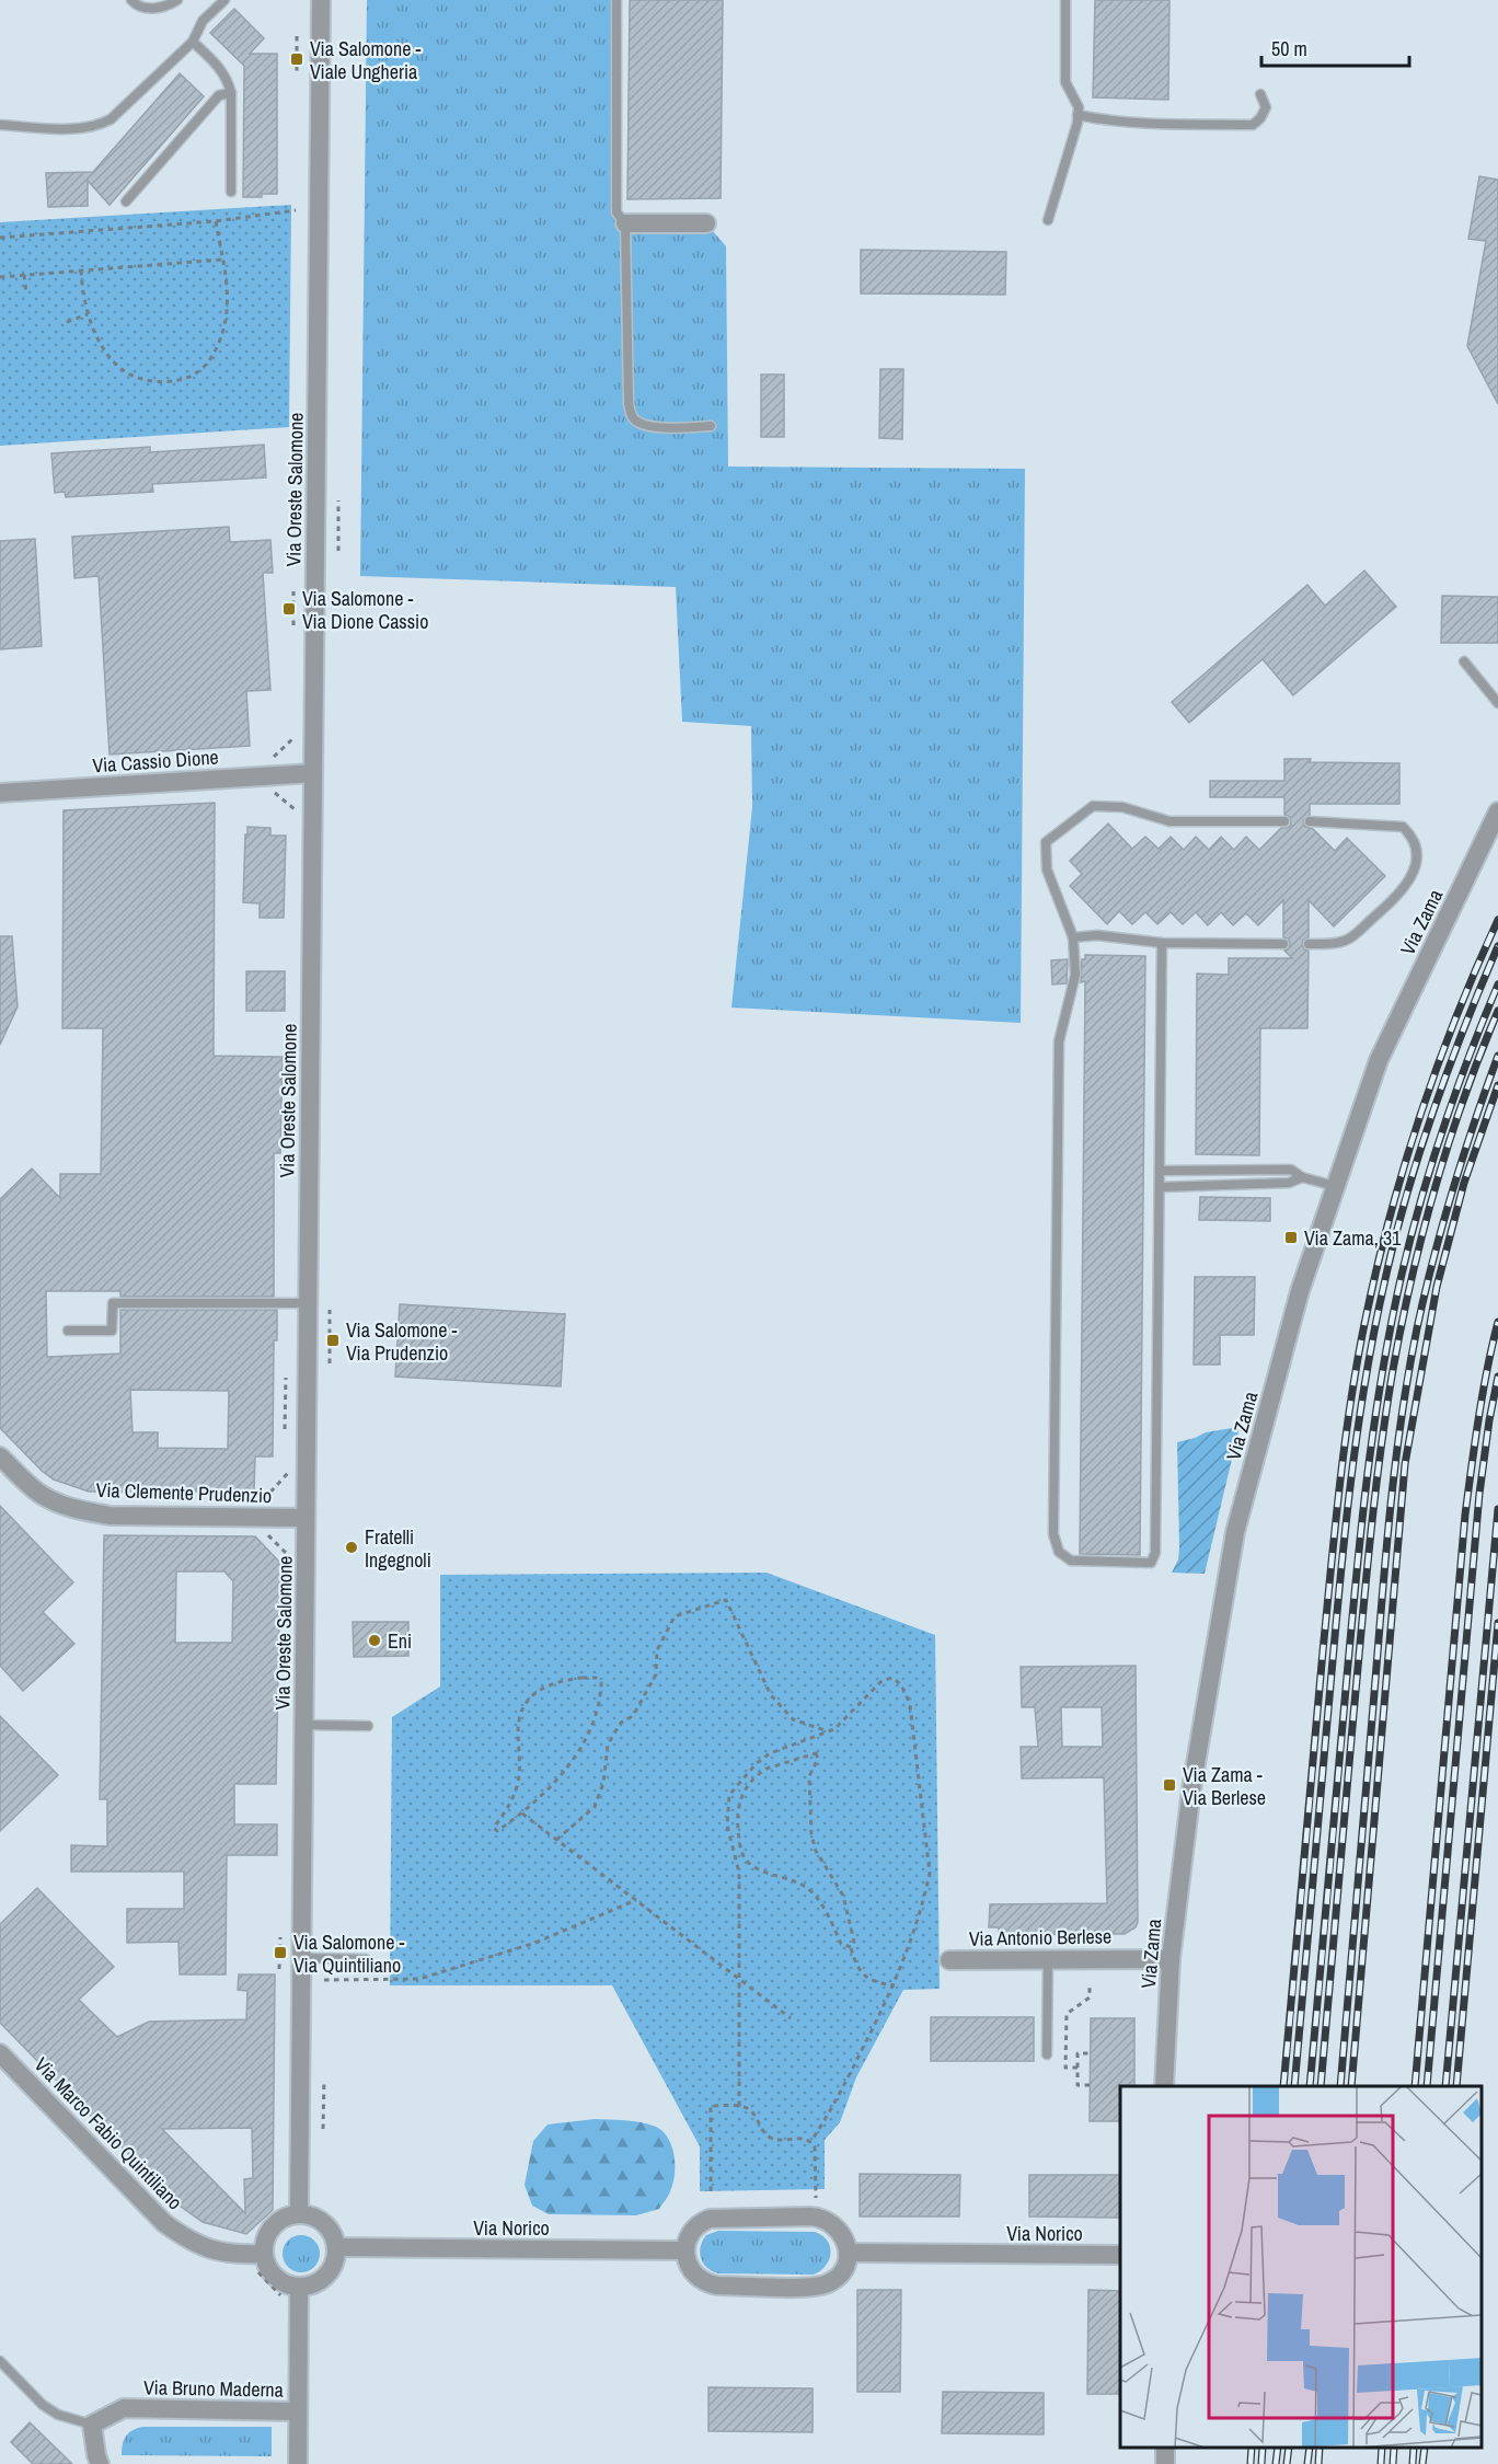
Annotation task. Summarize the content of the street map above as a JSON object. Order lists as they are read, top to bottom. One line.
{"streets":{"street":["Via Oreste Salomone","Via Cassio Dione","Via Zama","Via Clemente Prudenzio","Via Antonio Berlese","Via Marco Fabio Quintiliano","Via Norico","Via Bruno Maderna"]},"crossings":[["Via Oreste Salomone","Via Cassio Dione"],["Via Oreste Salomone","Via Clemente Prudenzio"],["Via Oreste Salomone","Via Marco Fabio Quintiliano"],["Via Oreste Salomone","Via Norico"],["Via Zama","Via Antonio Berlese"],["Via Marco Fabio Quintiliano","Via Norico"]],"places":{"transit":["Via Salomone - Viale Ungheria","Via Salomone - Via Dione Cassio","Via Zama, 31","Via Salomone - Via Prudenzio","Via Zama - Via Berlese","Via Salomone - Via Quintiliano"],"other":["Fratelli Ingegnoli","Eni"]},"scale_bar":"50 m"}
